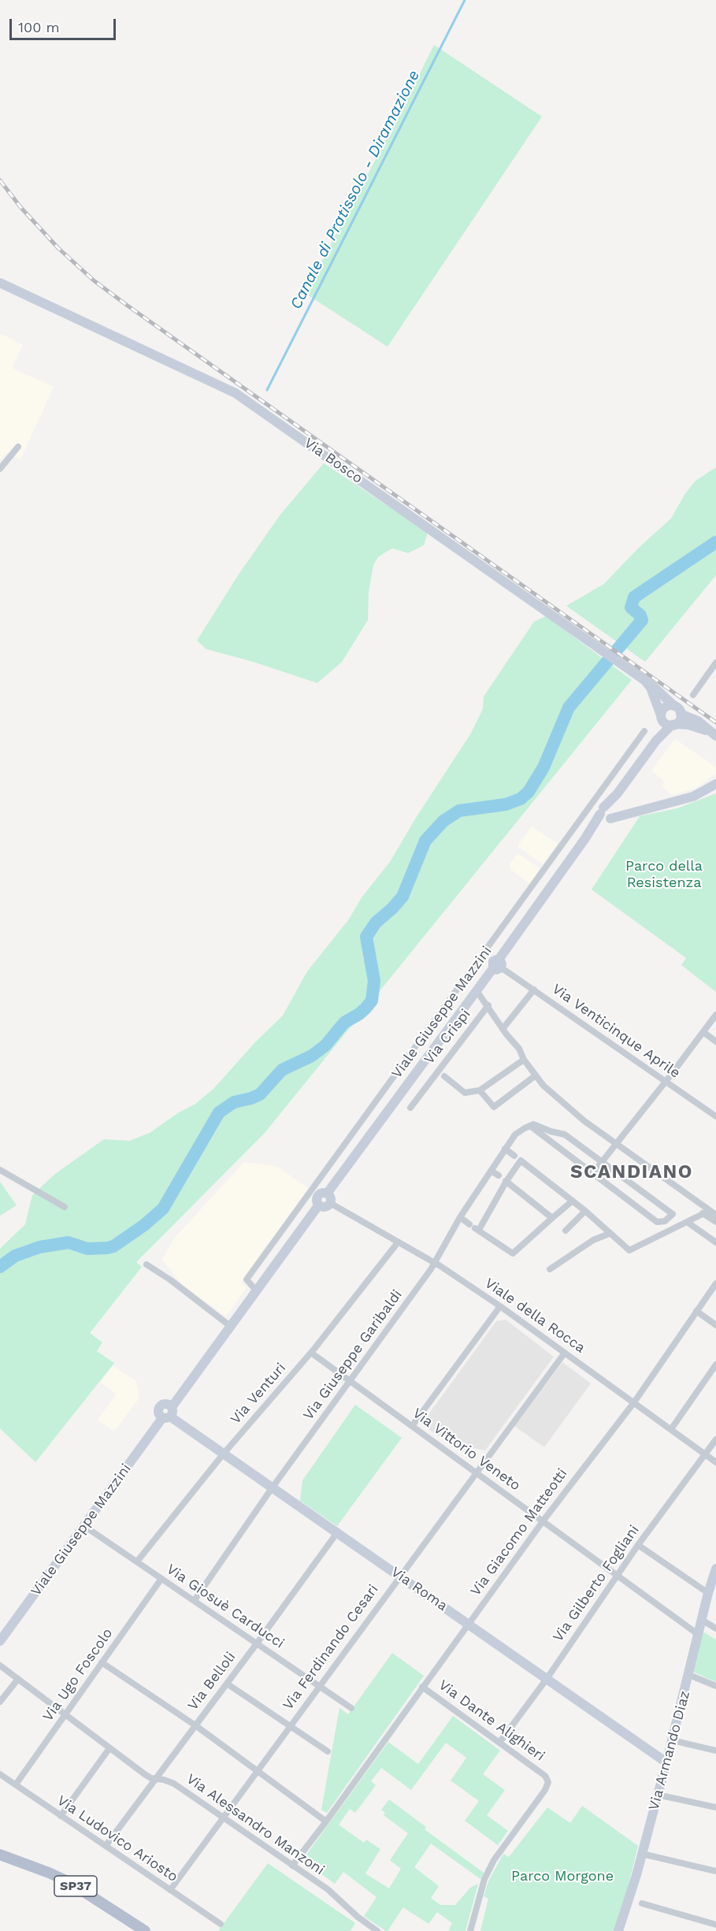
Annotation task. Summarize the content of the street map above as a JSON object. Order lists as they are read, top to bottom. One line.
{"streets":{"main road":["SP37"],"street":["Via Bosco","Viale Giuseppe Mazzini","Via Venticinque Aprile","Via Crispi","Viale della Rocca","Via Giuseppe Garibaldi","Via Venturi","Via Vittorio Veneto","Via Giacomo Matteotti","Via Gilberto Fogliani","Via Roma","Via Giosuè Carducci","Via Ferdinando Cesari","Via Ugo Foscolo","Via Belloli","Via Dante Alighieri","Via Armando Diaz","Via Alessandro Manzoni","Via Ludovico Ariosto"]},"crossings":[["Via Bosco","Viale Giuseppe Mazzini"],["Viale Giuseppe Mazzini","Via Venticinque Aprile"],["Viale Giuseppe Mazzini","Viale della Rocca"],["Viale Giuseppe Mazzini","Via Roma"],["Viale Giuseppe Mazzini","Via Giosuè Carducci"],["Viale della Rocca","Via Giuseppe Garibaldi"],["Viale della Rocca","Via Venturi"],["Viale della Rocca","Via Giacomo Matteotti"],["Viale della Rocca","Via Gilberto Fogliani"],["Viale della Rocca","Via Ferdinando Cesari"],["Via Giuseppe Garibaldi","Via Vittorio Veneto"],["Via Giuseppe Garibaldi","Via Roma"],["Via Giuseppe Garibaldi","Via Giosuè Carducci"],["Via Venturi","Via Vittorio Veneto"],["Via Venturi","Via Roma"],["Via Venturi","Via Giosuè Carducci"],["Via Vittorio Veneto","Via Giacomo Matteotti"],["Via Vittorio Veneto","Via Gilberto Fogliani"],["Via Vittorio Veneto","Via Ferdinando Cesari"],["Via Vittorio Veneto","Via Armando Diaz"],["Via Giacomo Matteotti","Via Roma"],["Via Giacomo Matteotti","Via Dante Alighieri"],["Via Giacomo Matteotti","Via Alessandro Manzoni"],["Via Gilberto Fogliani","Via Roma"],["Via Gilberto Fogliani","Via Dante Alighieri"],["Via Roma","Via Ferdinando Cesari"],["Via Roma","Via Belloli"],["Via Roma","Via Armando Diaz"],["Via Giosuè Carducci","Via Ferdinando Cesari"],["Via Giosuè Carducci","Via Ugo Foscolo"],["Via Giosuè Carducci","Via Belloli"],["Via Ferdinando Cesari","Via Alessandro Manzoni"],["Via Ferdinando Cesari","Via Ludovico Ariosto"],["Via Ugo Foscolo","Via Alessandro Manzoni"],["Via Ugo Foscolo","Via Ludovico Ariosto"],["Via Belloli","Via Alessandro Manzoni"],["Via Belloli","Via Ludovico Ariosto"]],"districts":["SCANDIANO"],"water":["Canale di Pratissolo - Diramazione"],"parks":["Parco della Resistenza","Parco Morgone"],"scale_bar":"100 m"}
